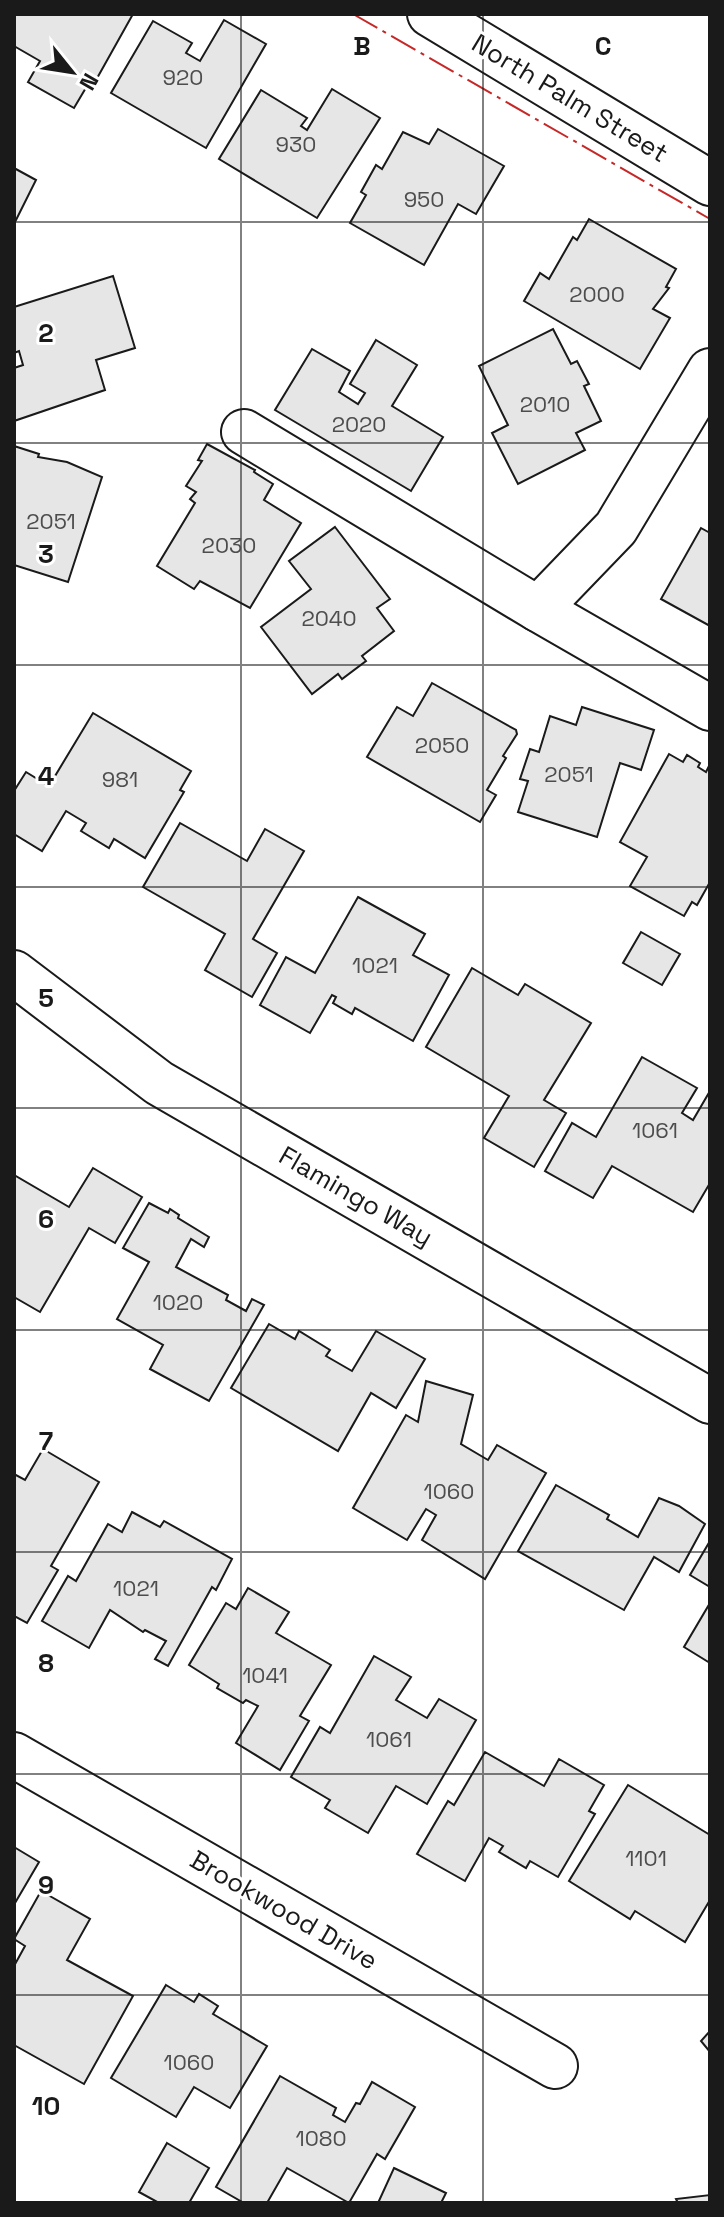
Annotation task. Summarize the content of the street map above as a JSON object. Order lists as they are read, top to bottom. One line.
{"streets":{"street":["North Palm Street","Flamingo Way","Brookwood Drive"]},"house_numbers":["920","930","950","2000","2010","2020","2051","2030","2040","2050","2051","981","1021","1061","1020","1060","1021","1041","1061","1101","1060","1080"],"north":"bottom right","grid":{"columns":["B","C"],"rows":["2","3","4","5","6","7","8","9","10"]}}
